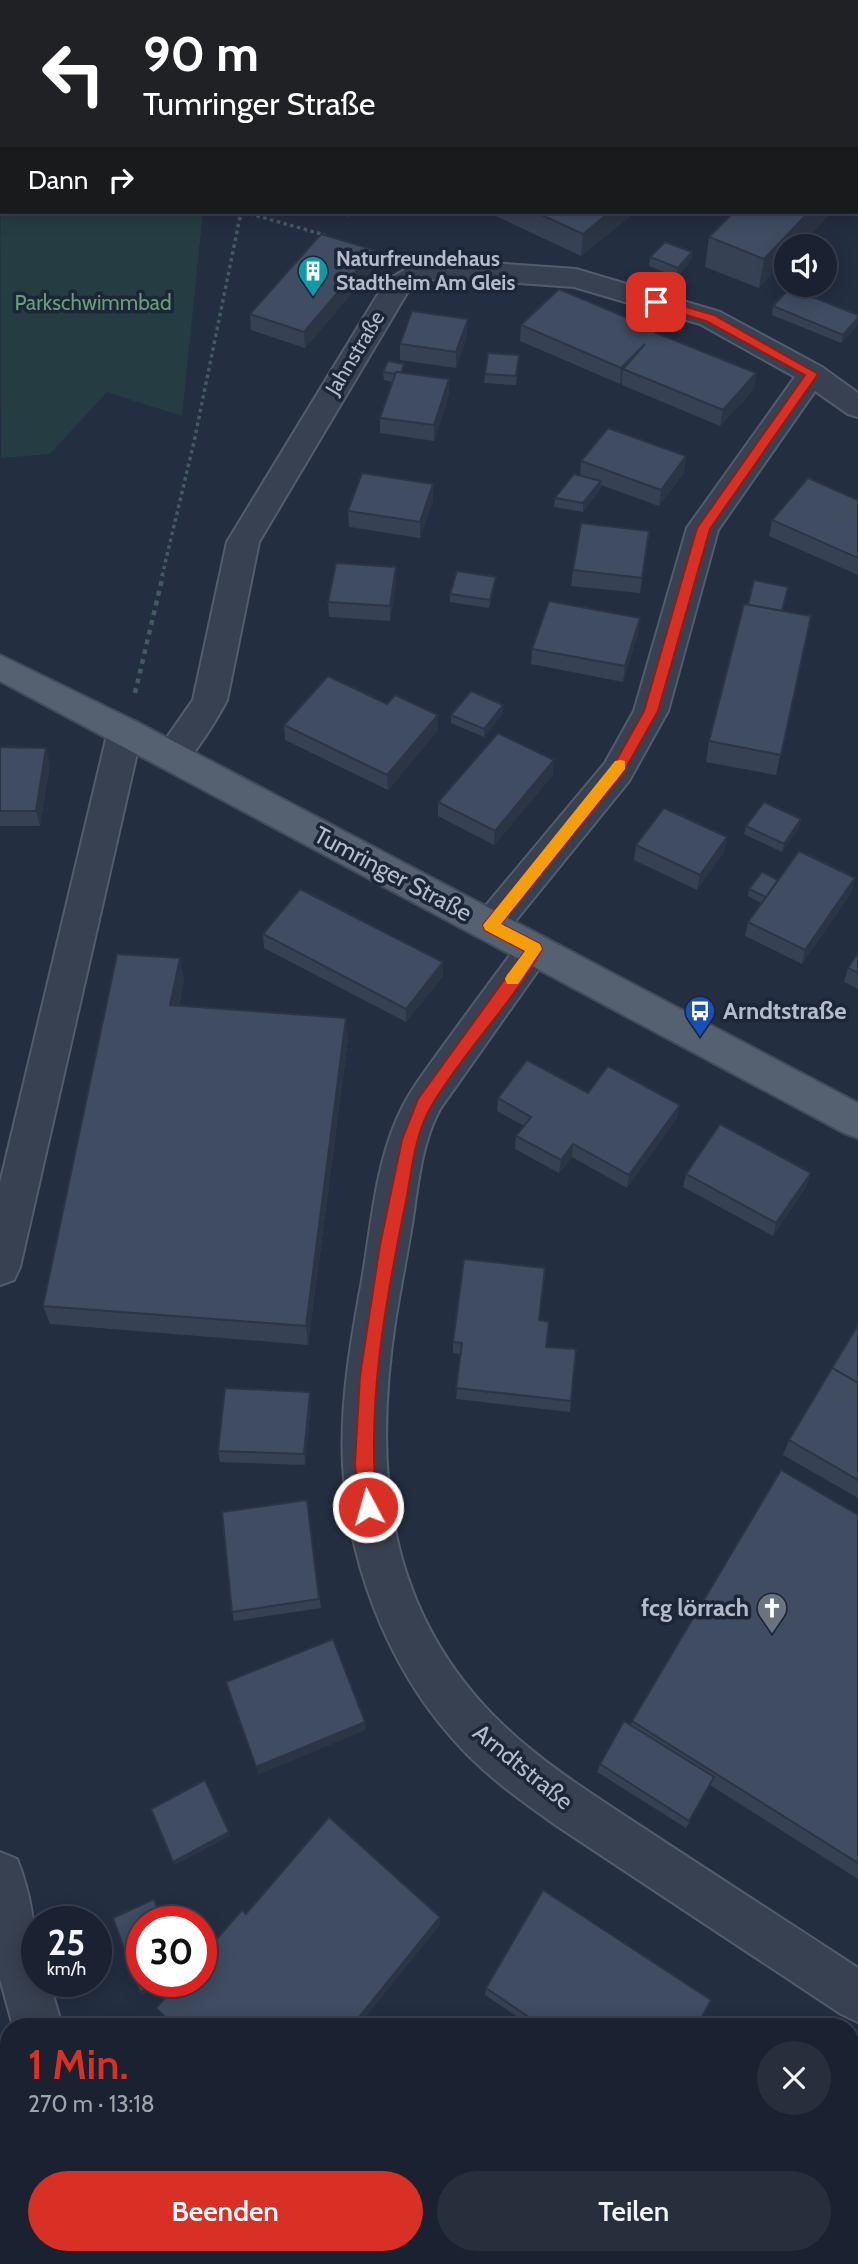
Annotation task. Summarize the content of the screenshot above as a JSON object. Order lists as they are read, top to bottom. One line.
{"streets":{"main road":["Tumringer Straße"],"street":["Jahnstraße","Arndtstraße"]},"crossings":[["Jahnstraße","Tumringer Straße"],["Tumringer Straße","Arndtstraße"]],"parks":["Parkschwimmbad"],"places":{"building":["Naturfreundehaus Stadtheim Am Gleis"],"bus stop":["Arndtstraße"],"church":["fcg lörrach"]},"page":{"turn":["90 m","Tumringer Straße"],"then":"Dann","speed":"25 km/h","limit":"30","heading":["1 Min.","270 m · 13:18"],"buttons":["Beenden","Teilen"]}}
